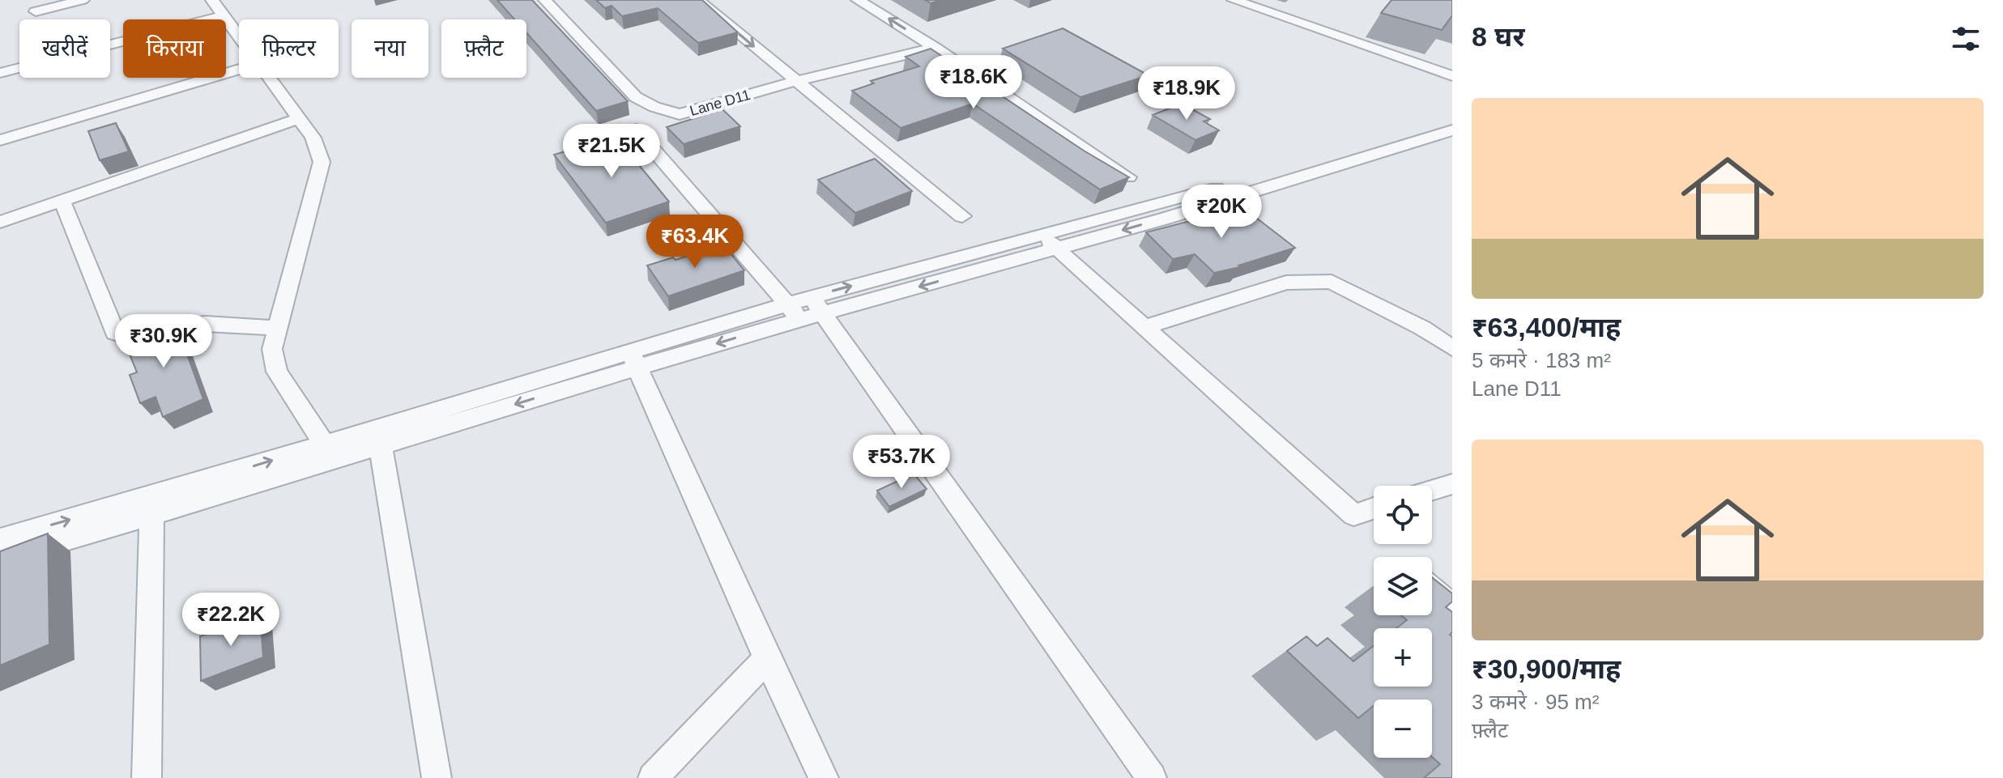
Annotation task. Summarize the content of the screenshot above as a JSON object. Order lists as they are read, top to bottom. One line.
{"streets":{"street":["Lane D11"]},"page":{"heading":"8 घर","chip":["खरीदें","किराया","फ़िल्टर","नया","फ़्लैट"],"price":["₹18.6K","₹18.9K","₹21.5K","₹20K","₹63.4K","₹30.9K","₹53.7K","₹22.2K"],"list":[{"name":"₹63,400/माह","note":"5 कमरे · 183 m² · Lane D11"},{"name":"₹30,900/माह","note":"3 कमरे · 95 m² · फ़्लैट"}],"map_buttons":["+","−"]}}
